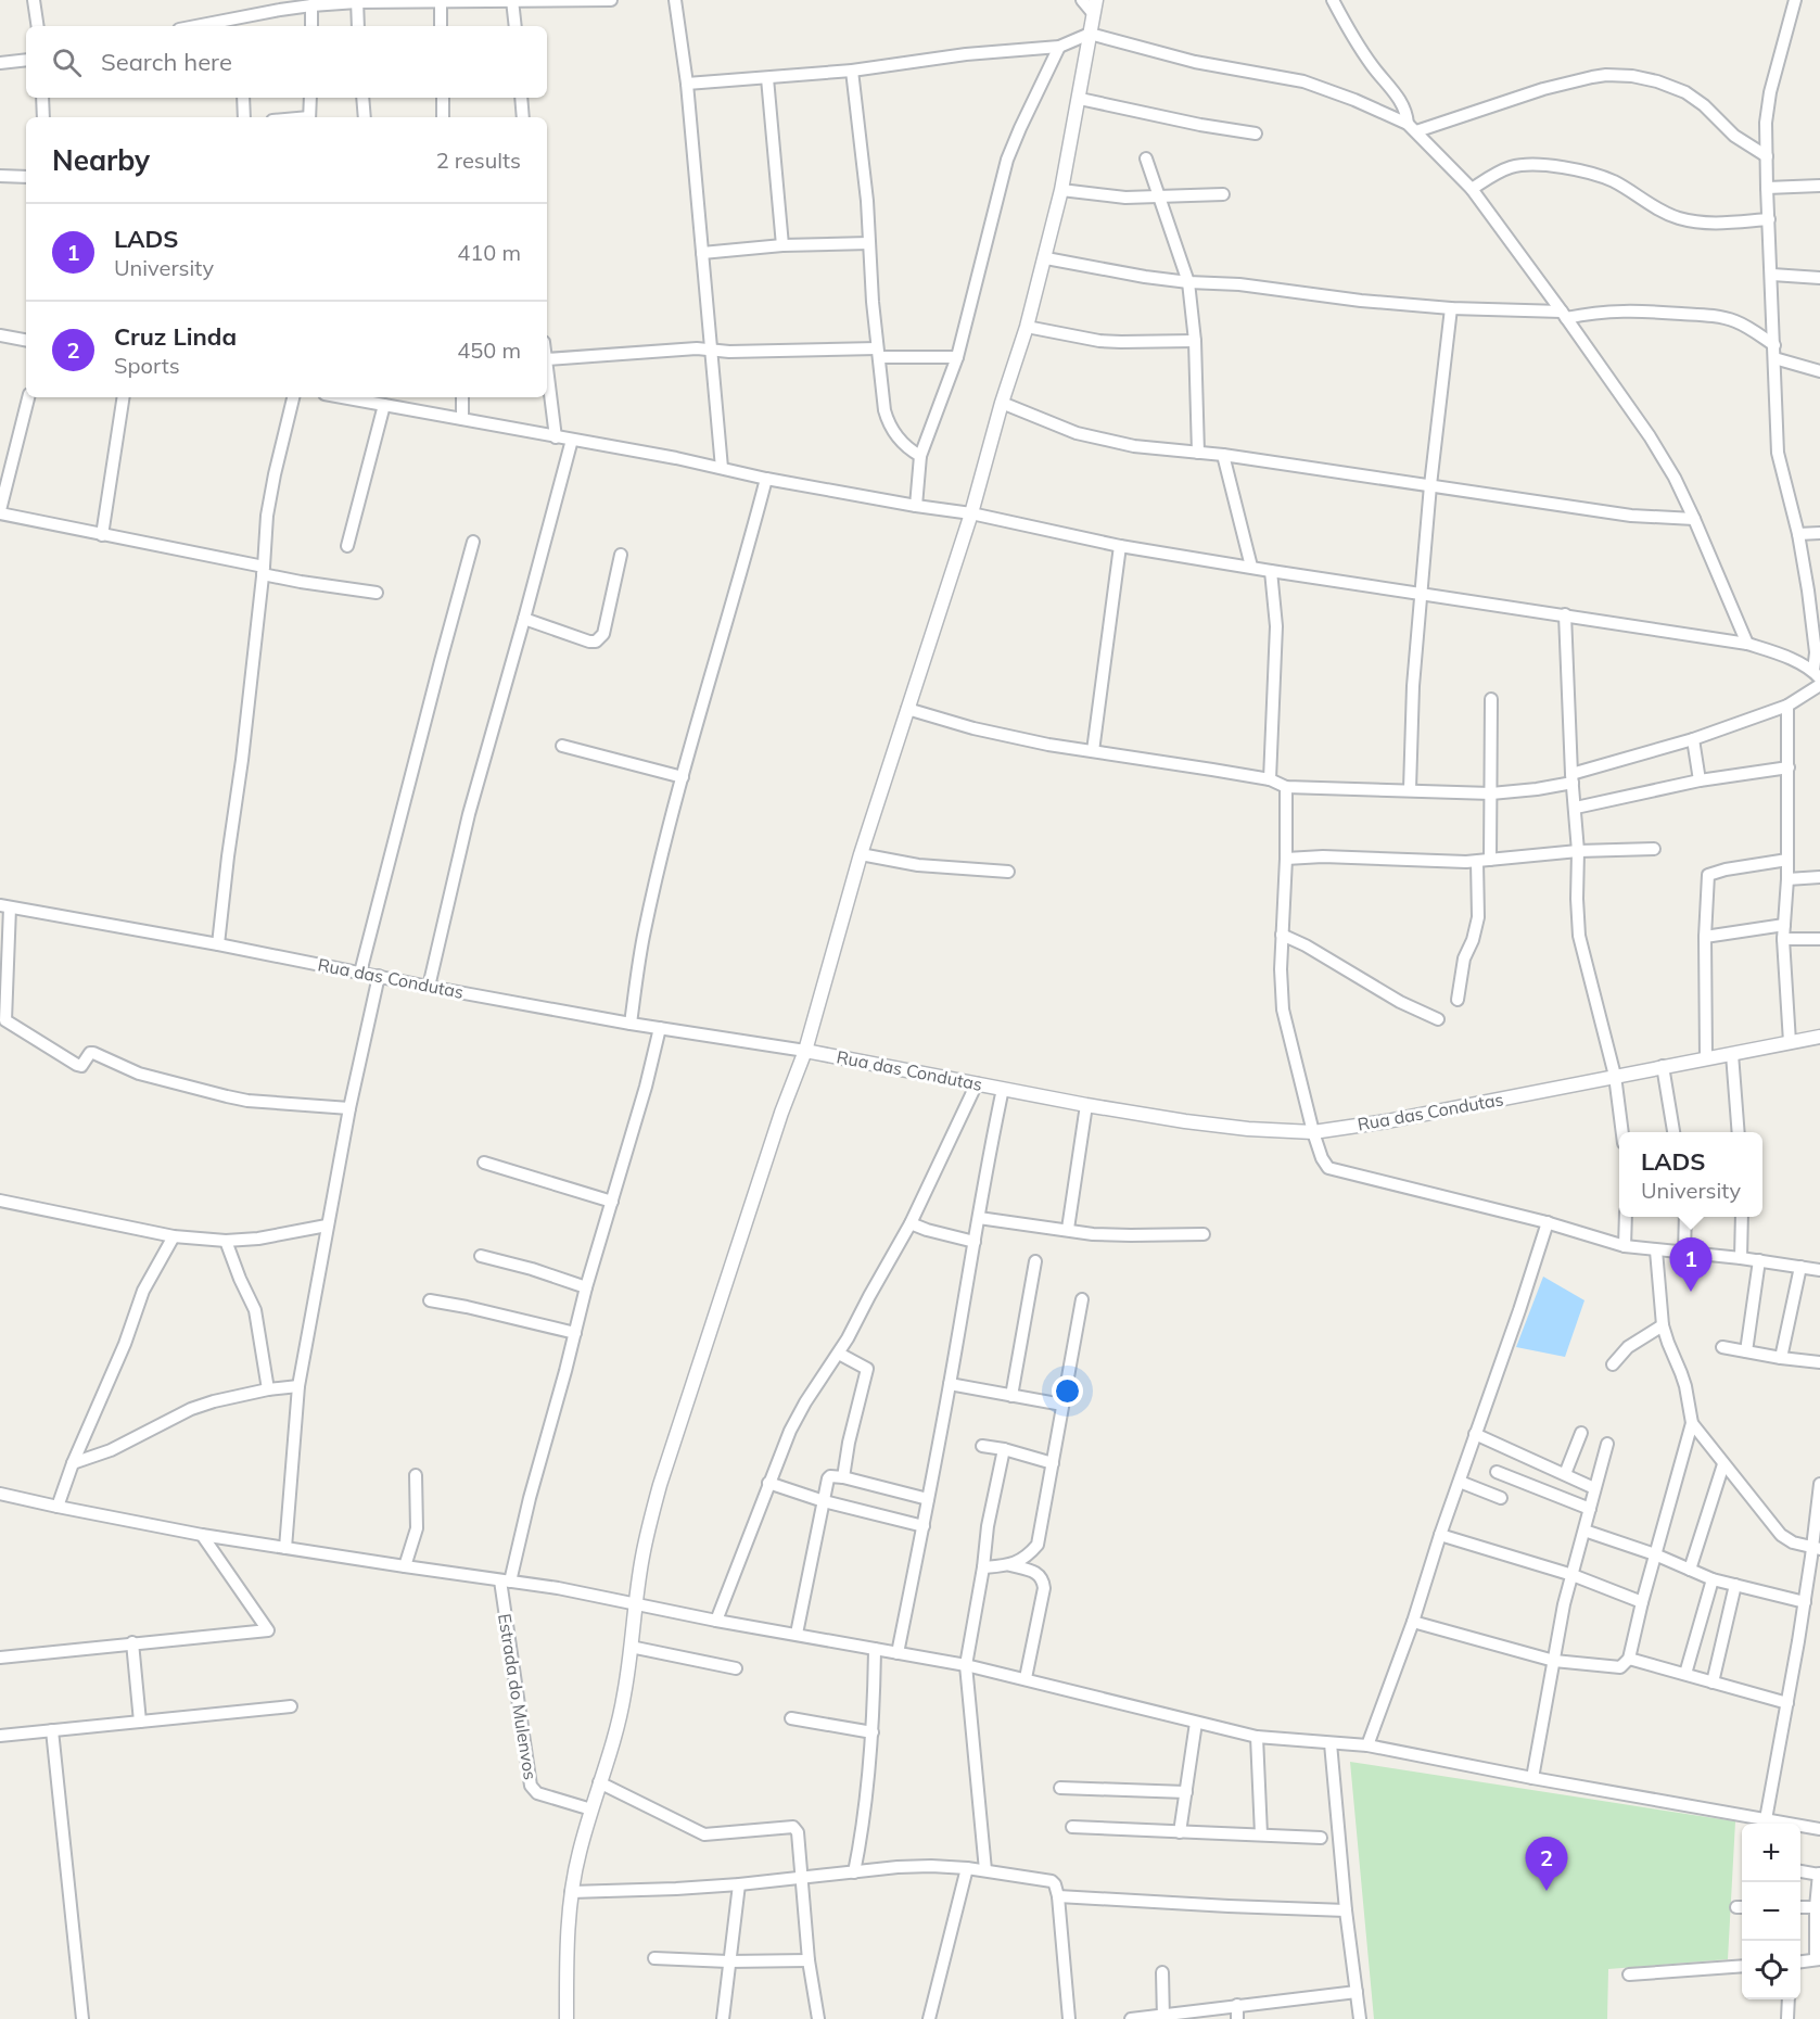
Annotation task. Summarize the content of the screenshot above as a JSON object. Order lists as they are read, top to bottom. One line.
{"streets":{"street":["Rua das Condutas","Estrada do Mulenvos"]},"page":{"search":"Search here","heading":["Nearby","2 results"],"list":[{"mark":"1","name":"LADS","note":"University","value":"410 m"},{"mark":"2","name":"Cruz Linda","note":"Sports","value":"450 m"}],"popup":["LADS","University"],"pins":["1","2"],"map_buttons":["+","−"]}}
